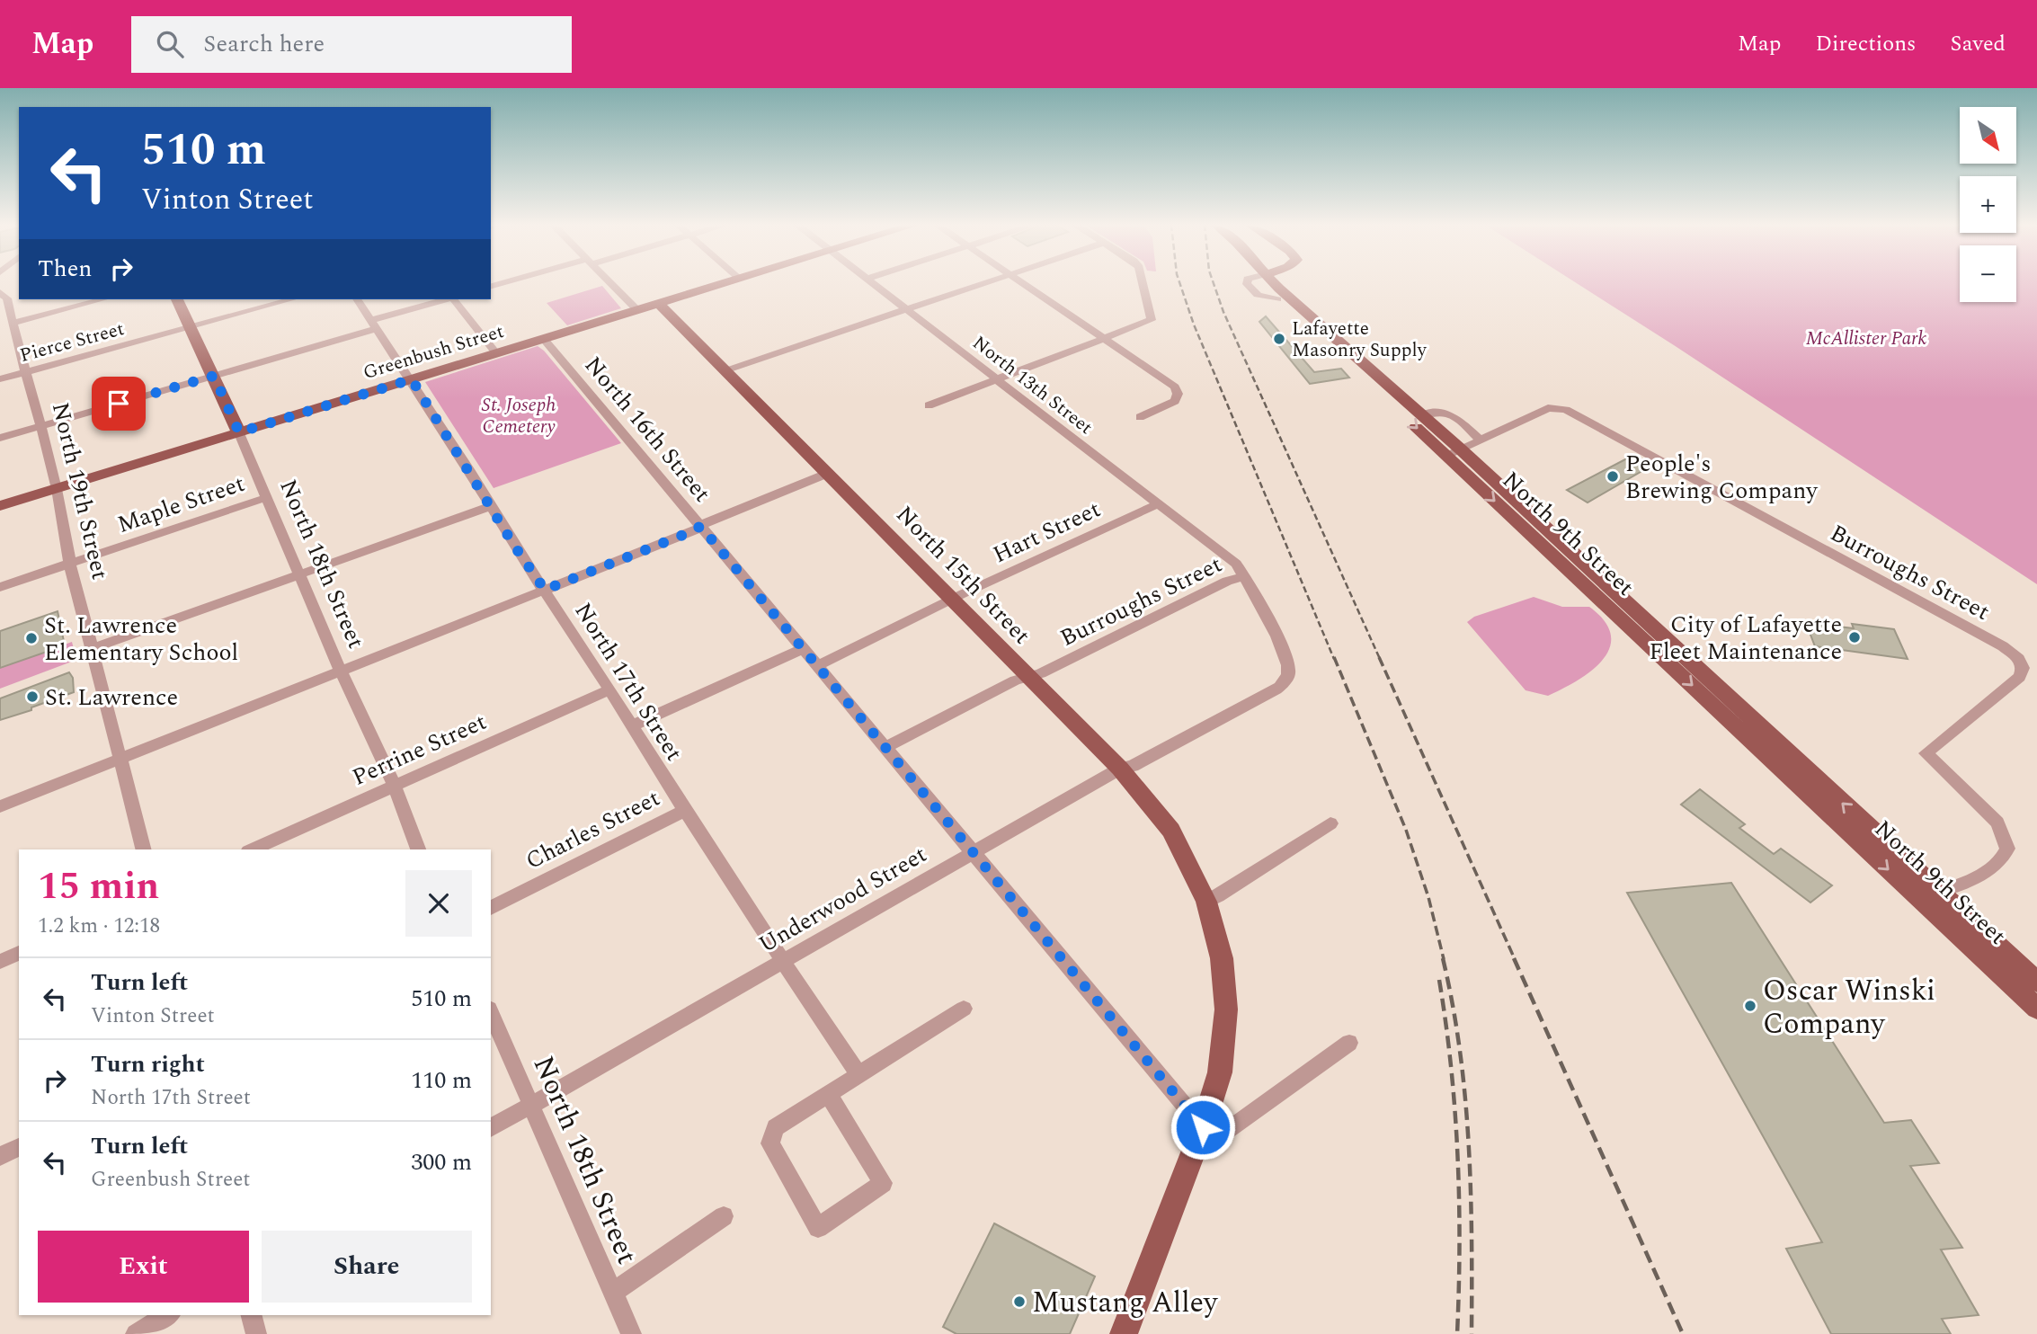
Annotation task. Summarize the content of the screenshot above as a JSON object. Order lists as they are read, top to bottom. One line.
{"streets":{"main road":["Greenbush Street","North 9th Street","North 18th Street","North 15th Street"],"street":["Pierce Street","North 13th Street","North 16th Street","North 19th Street","Maple Street","Hart Street","Burroughs Street","North 17th Street","Perrine Street","Charles Street","Underwood Street"]},"crossings":[["Pierce Street","North 19th Street"],["Pierce Street","North 18th Street"],["Greenbush Street","North 16th Street"],["Greenbush Street","North 19th Street"],["Greenbush Street","North 18th Street"],["Greenbush Street","North 15th Street"],["Greenbush Street","North 17th Street"],["North 13th Street","Hart Street"],["North 13th Street","Burroughs Street"],["North 13th Street","Underwood Street"],["North 16th Street","Hart Street"],["North 16th Street","Burroughs Street"],["North 16th Street","North 15th Street"],["North 16th Street","Underwood Street"],["North 19th Street","Maple Street"],["Maple Street","North 18th Street"],["Hart Street","North 15th Street"],["North 9th Street","Burroughs Street"],["North 18th Street","Perrine Street"],["North 18th Street","Underwood Street"],["Burroughs Street","North 15th Street"],["Burroughs Street","Underwood Street"],["North 15th Street","Underwood Street"],["North 17th Street","Perrine Street"],["North 17th Street","Charles Street"],["North 17th Street","Underwood Street"]],"parks":["McAllister Park","St. Joseph Cemetery"],"places":["Lafayette Masonry Supply","People's Brewing Company","City of Lafayette Fleet Maintenance","St. Lawrence Elementary School","St. Lawrence","Oscar Winski Company","Mustang Alley"],"north":"bottom right","page":{"header":"Map","search":"Search here","nav":["Map","Directions","Saved"],"map_buttons":["+","−"],"turn":["510 m","Vinton Street"],"then":"Then","heading":["15 min","1.2 km · 12:18"],"list":[{"name":"Turn left","note":"Vinton Street","value":"510 m"},{"name":"Turn right","note":"North 17th Street","value":"110 m"},{"name":"Turn left","note":"Greenbush Street","value":"300 m"}],"buttons":["Exit","Share"]}}
